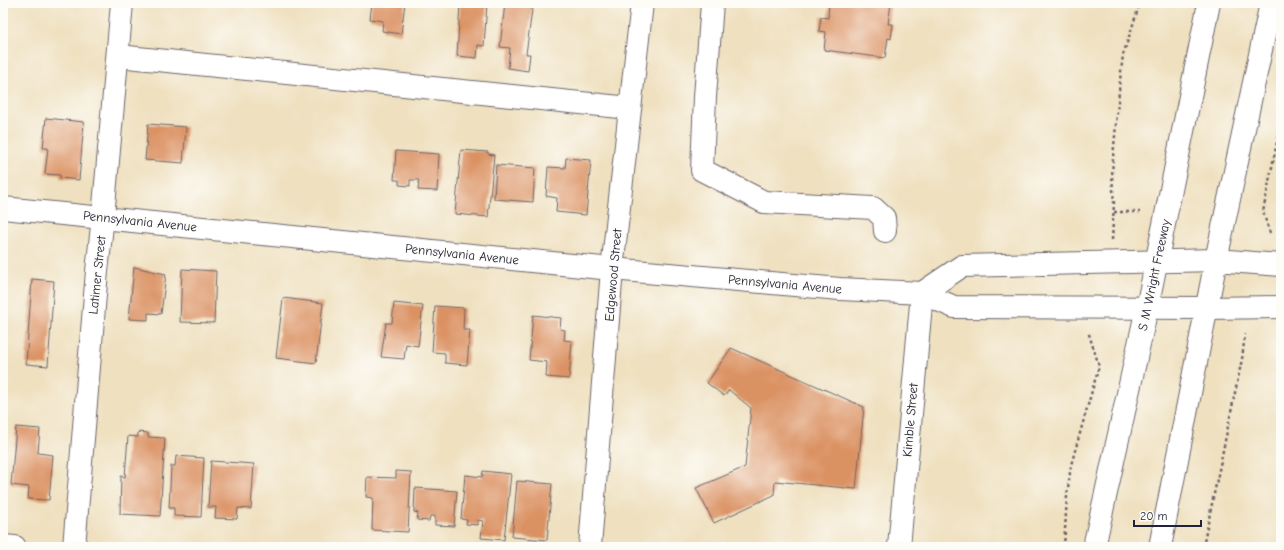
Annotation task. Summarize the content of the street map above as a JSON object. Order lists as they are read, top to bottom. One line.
{"streets":{"street":["Pennsylvania Avenue","Latimer Street","Edgewood Street","S M Wright Freeway","Kimble Street"]},"crossings":[["Pennsylvania Avenue","Latimer Street"],["Pennsylvania Avenue","Edgewood Street"],["Pennsylvania Avenue","S M Wright Freeway"],["Pennsylvania Avenue","Kimble Street"]],"scale_bar":"20 m"}
